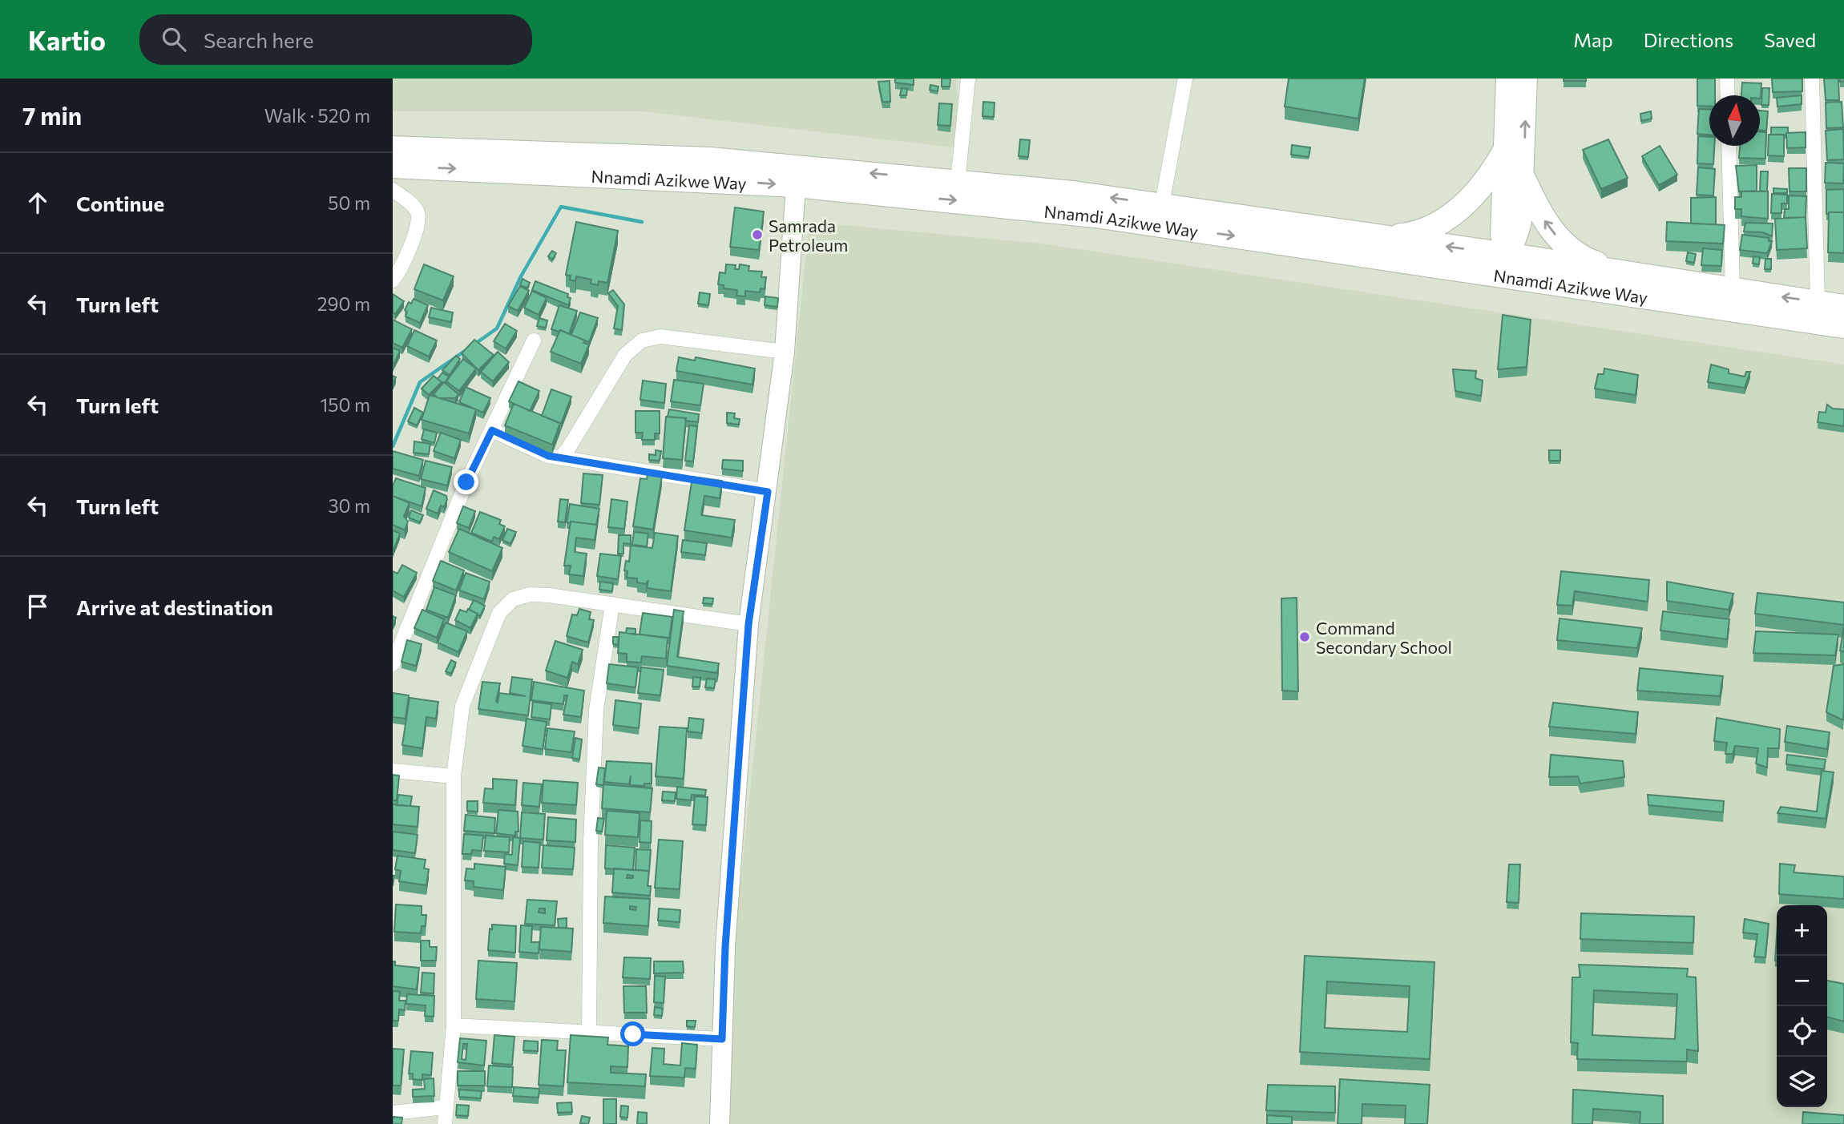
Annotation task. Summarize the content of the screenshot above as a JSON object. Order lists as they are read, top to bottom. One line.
{"streets":{"highway":["Nnamdi Azikwe Way"]},"places":["Samrada Petroleum","Command Secondary School"],"north":"top","page":{"header":"Kartio","search":"Search here","nav":["Map","Directions","Saved"],"heading":["7 min","Walk · 520 m"],"list":[["Continue","50 m"],["Turn left","290 m"],["Turn left","150 m"],["Turn left","30 m"],"Arrive at destination"],"map_buttons":["+","−"]}}
